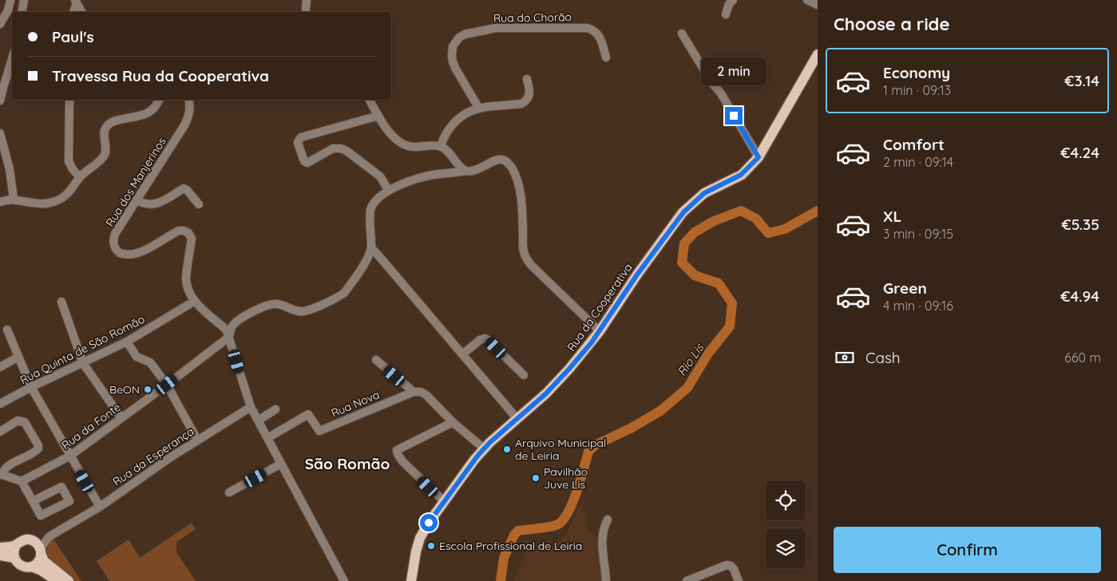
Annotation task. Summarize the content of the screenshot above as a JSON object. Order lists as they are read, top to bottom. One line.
{"streets":{"main road":["Rua da Cooperativa"],"street":["Rua do Chorão","Rua dos Manjerinos","Rua Quinta de São Romão","Rua Nova","Rua da Fonte","Rua da Esperança"]},"crossings":[["Rua dos Manjerinos","Rua Quinta de São Romão"],["Rua da Cooperativa","Rua da Fonte"]],"districts":["São Romão"],"water":["Rio Lis"],"places":["BeON","Arquivo Municipal de Leiria","Pavilhão Juve Lis","Escola Profissional de Leiria"],"page":{"heading":"Choose a ride","banner":["Paul's","Travessa Rua da Cooperativa"],"list":[{"name":"Economy","note":"1 min · 09:13","value":"€3.14"},{"name":"Comfort","note":"2 min · 09:14","value":"€4.24"},{"name":"XL","note":"3 min · 09:15","value":"€5.35"},{"name":"Green","note":"4 min · 09:16","value":"€4.94"}],"bubble":"2 min","pay":["Cash","660 m"],"buttons":"Confirm"}}
